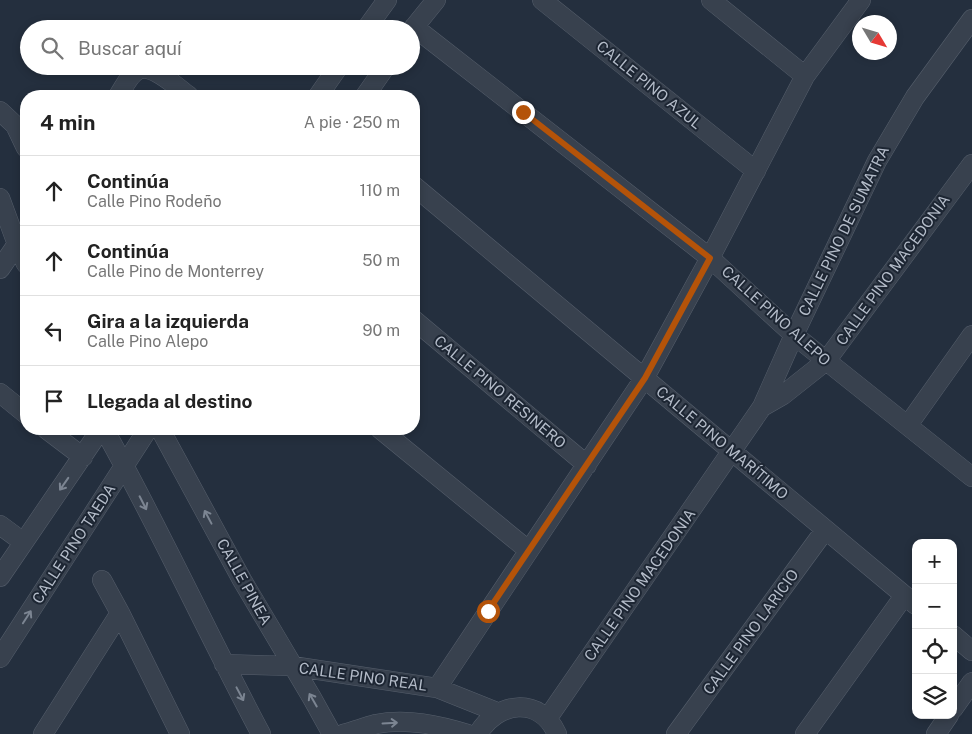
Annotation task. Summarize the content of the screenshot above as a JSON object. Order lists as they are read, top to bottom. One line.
{"streets":{"street":["CALLE PINO AZUL","CALLE PINO DE SUMATRA","CALLE PINO MACEDONIA","CALLE PINO ALEPO","CALLE PINO RESINERO","CALLE PINO MARÍTIMO","CALLE PINO TAEDA","CALLE PINEA","CALLE PINO LARICIO","CALLE PINO REAL"]},"crossings":[["CALLE PINO DE SUMATRA","CALLE PINO MACEDONIA"],["CALLE PINO DE SUMATRA","CALLE PINO ALEPO"],["CALLE PINO DE SUMATRA","CALLE PINO MARÍTIMO"],["CALLE PINO MACEDONIA","CALLE PINO ALEPO"],["CALLE PINO MACEDONIA","CALLE PINO MARÍTIMO"],["CALLE PINO MARÍTIMO","CALLE PINO LARICIO"],["CALLE PINEA","CALLE PINO REAL"]],"north":"bottom right","page":{"search":"Buscar aquí","heading":["4 min","A pie · 250 m"],"list":[["Continúa","Calle Pino Rodeño","110 m"],["Continúa","Calle Pino de Monterrey","50 m"],["Gira a la izquierda","Calle Pino Alepo","90 m"],"Llegada al destino"],"map_buttons":["+","−"]}}
